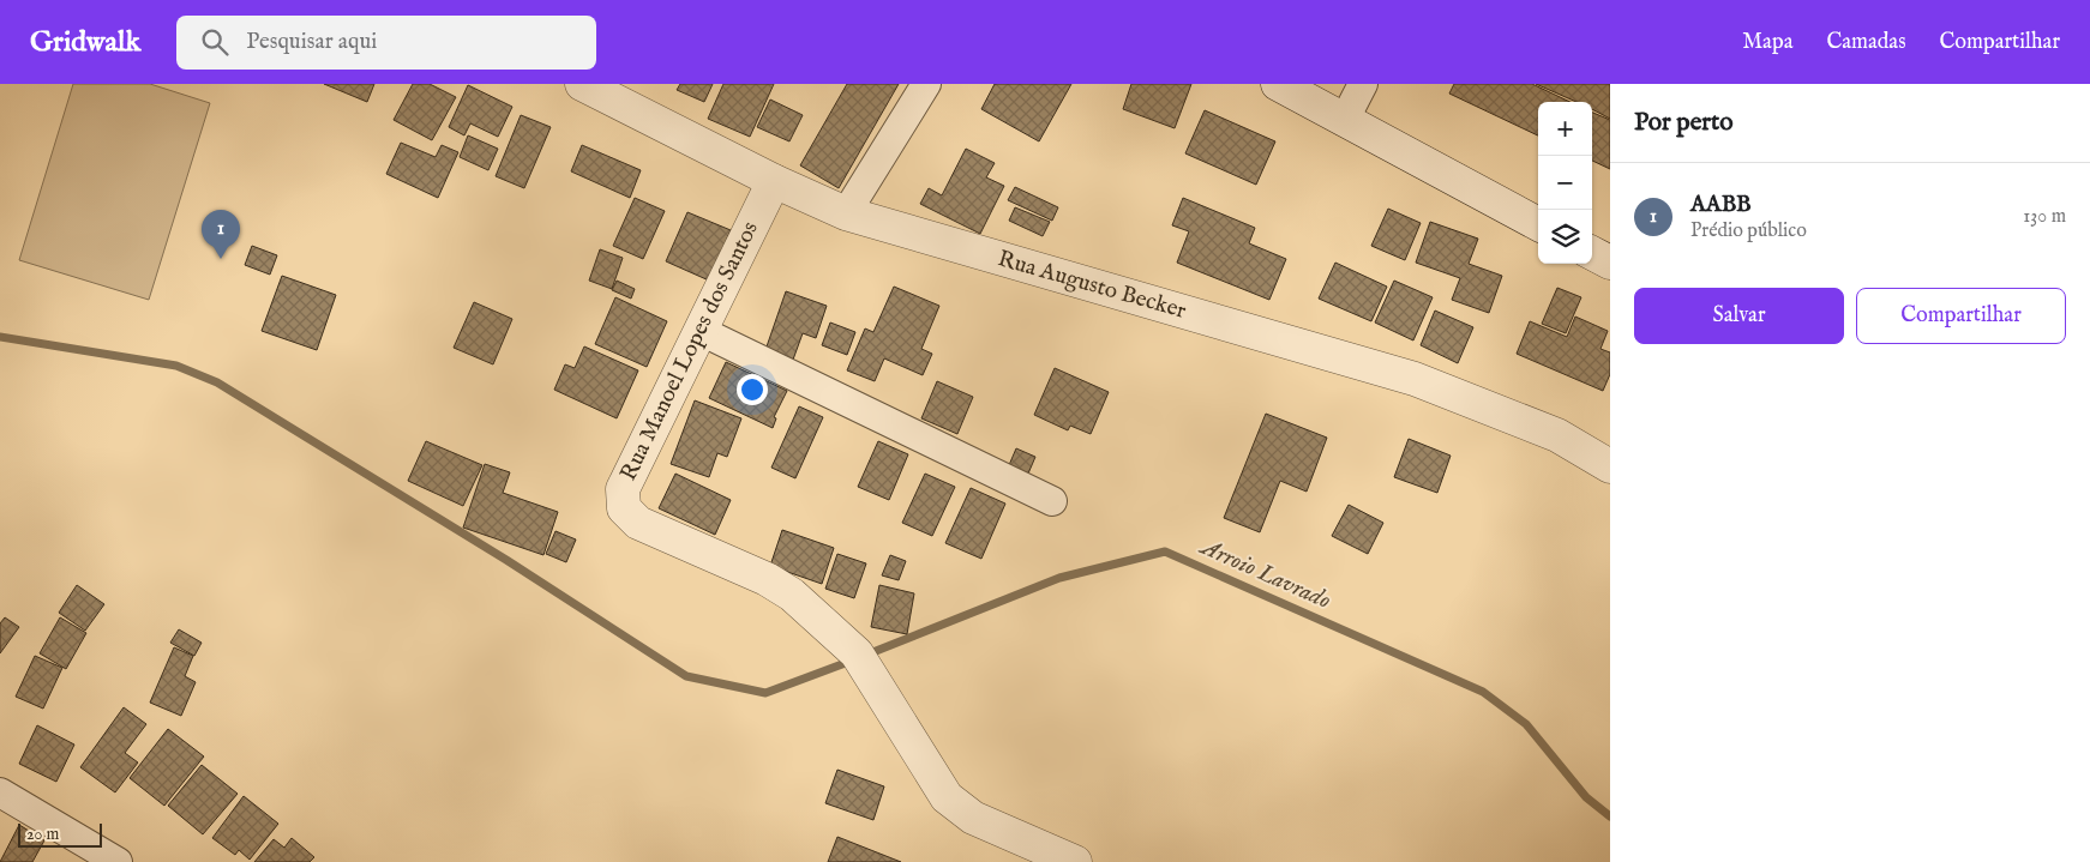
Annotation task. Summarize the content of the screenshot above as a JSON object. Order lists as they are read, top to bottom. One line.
{"streets":{"street":["Rua Augusto Becker","Rua Manoel Lopes dos Santos"]},"crossings":[["Rua Augusto Becker","Rua Manoel Lopes dos Santos"]],"water":["Arroio Lavrado"],"scale_bar":"20 m","page":{"header":"Gridwalk","search":"Pesquisar aqui","nav":["Mapa","Camadas","Compartilhar"],"heading":"Por perto","map_buttons":["+","−"],"list":[{"mark":"1","name":"AABB","note":"Prédio público","value":"130 m"}],"pins":"1","buttons":["Salvar","Compartilhar"],"scale":"20 m"}}
